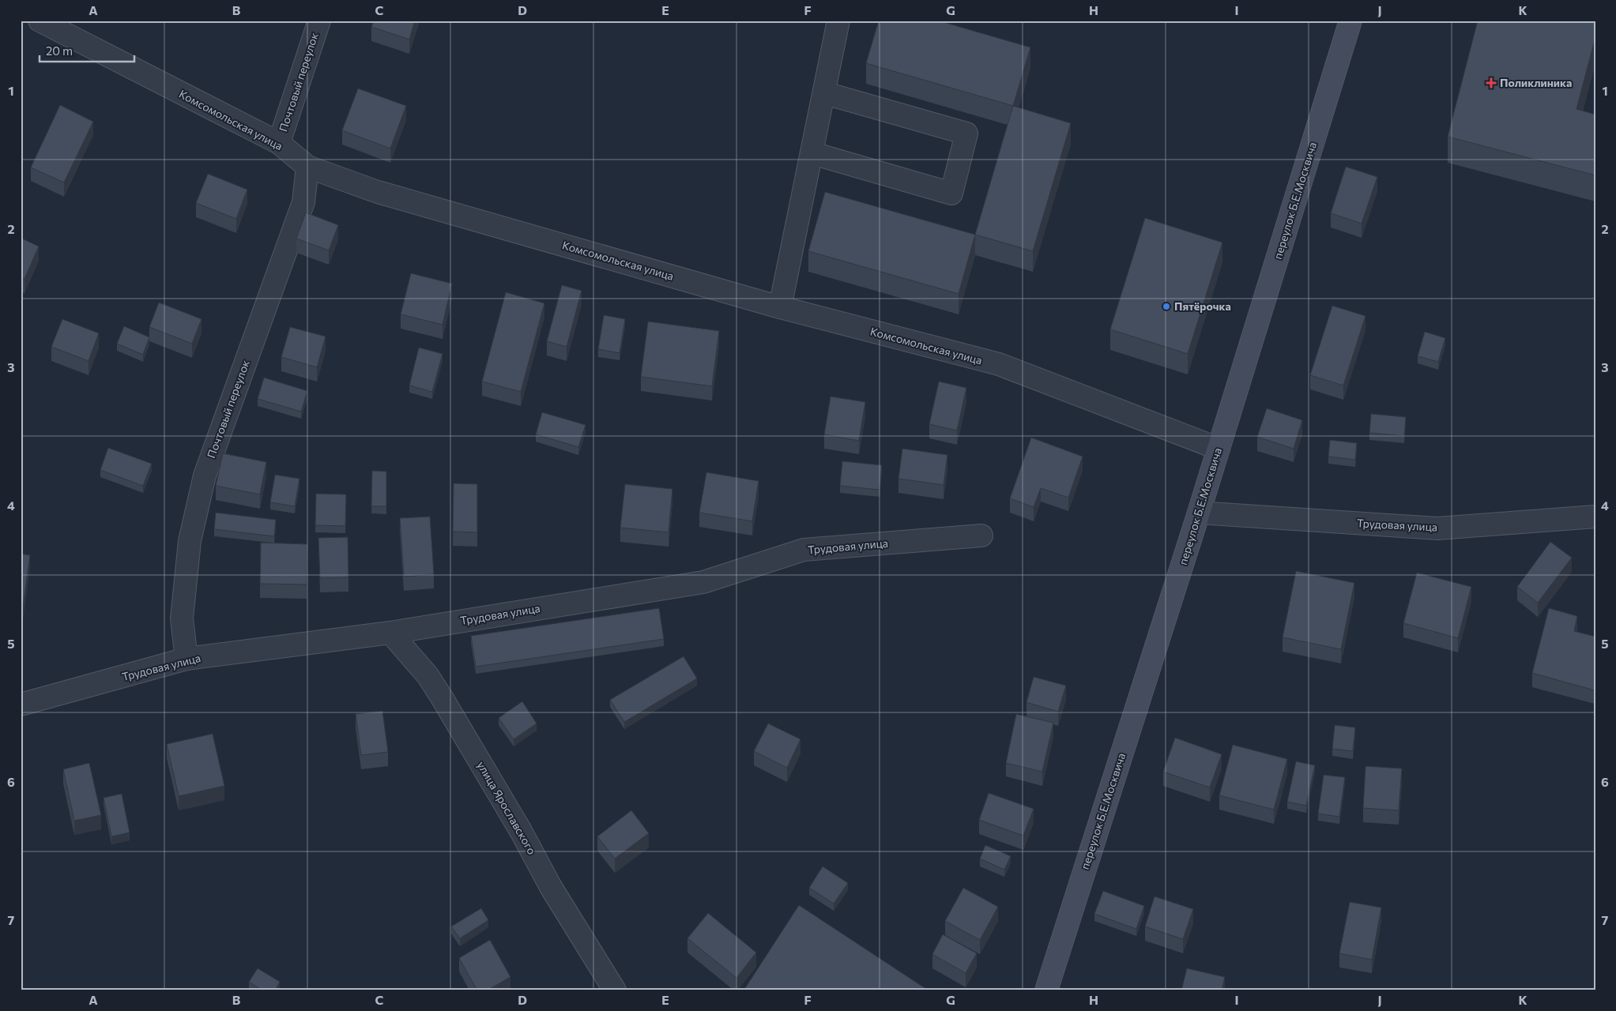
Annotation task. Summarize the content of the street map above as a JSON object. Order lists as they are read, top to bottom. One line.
{"streets":{"street":["Почтовый переулок","Комсомольская улица","переулок Б.Е.Москвича","Трудовая улица","улица Ярославского"]},"crossings":[["Почтовый переулок","Комсомольская улица"],["Почтовый переулок","Трудовая улица"],["Комсомольская улица","переулок Б.Е.Москвича"],["переулок Б.Е.Москвича","Трудовая улица"],["Трудовая улица","улица Ярославского"]],"places":{"health":["Поликлиника"],"other":["Пятёрочка"]},"scale_bar":"20 m","grid":{"columns":["A","B","C","D","E","F","G","H","I","J","K"],"rows":["1","2","3","4","5","6","7"]}}
